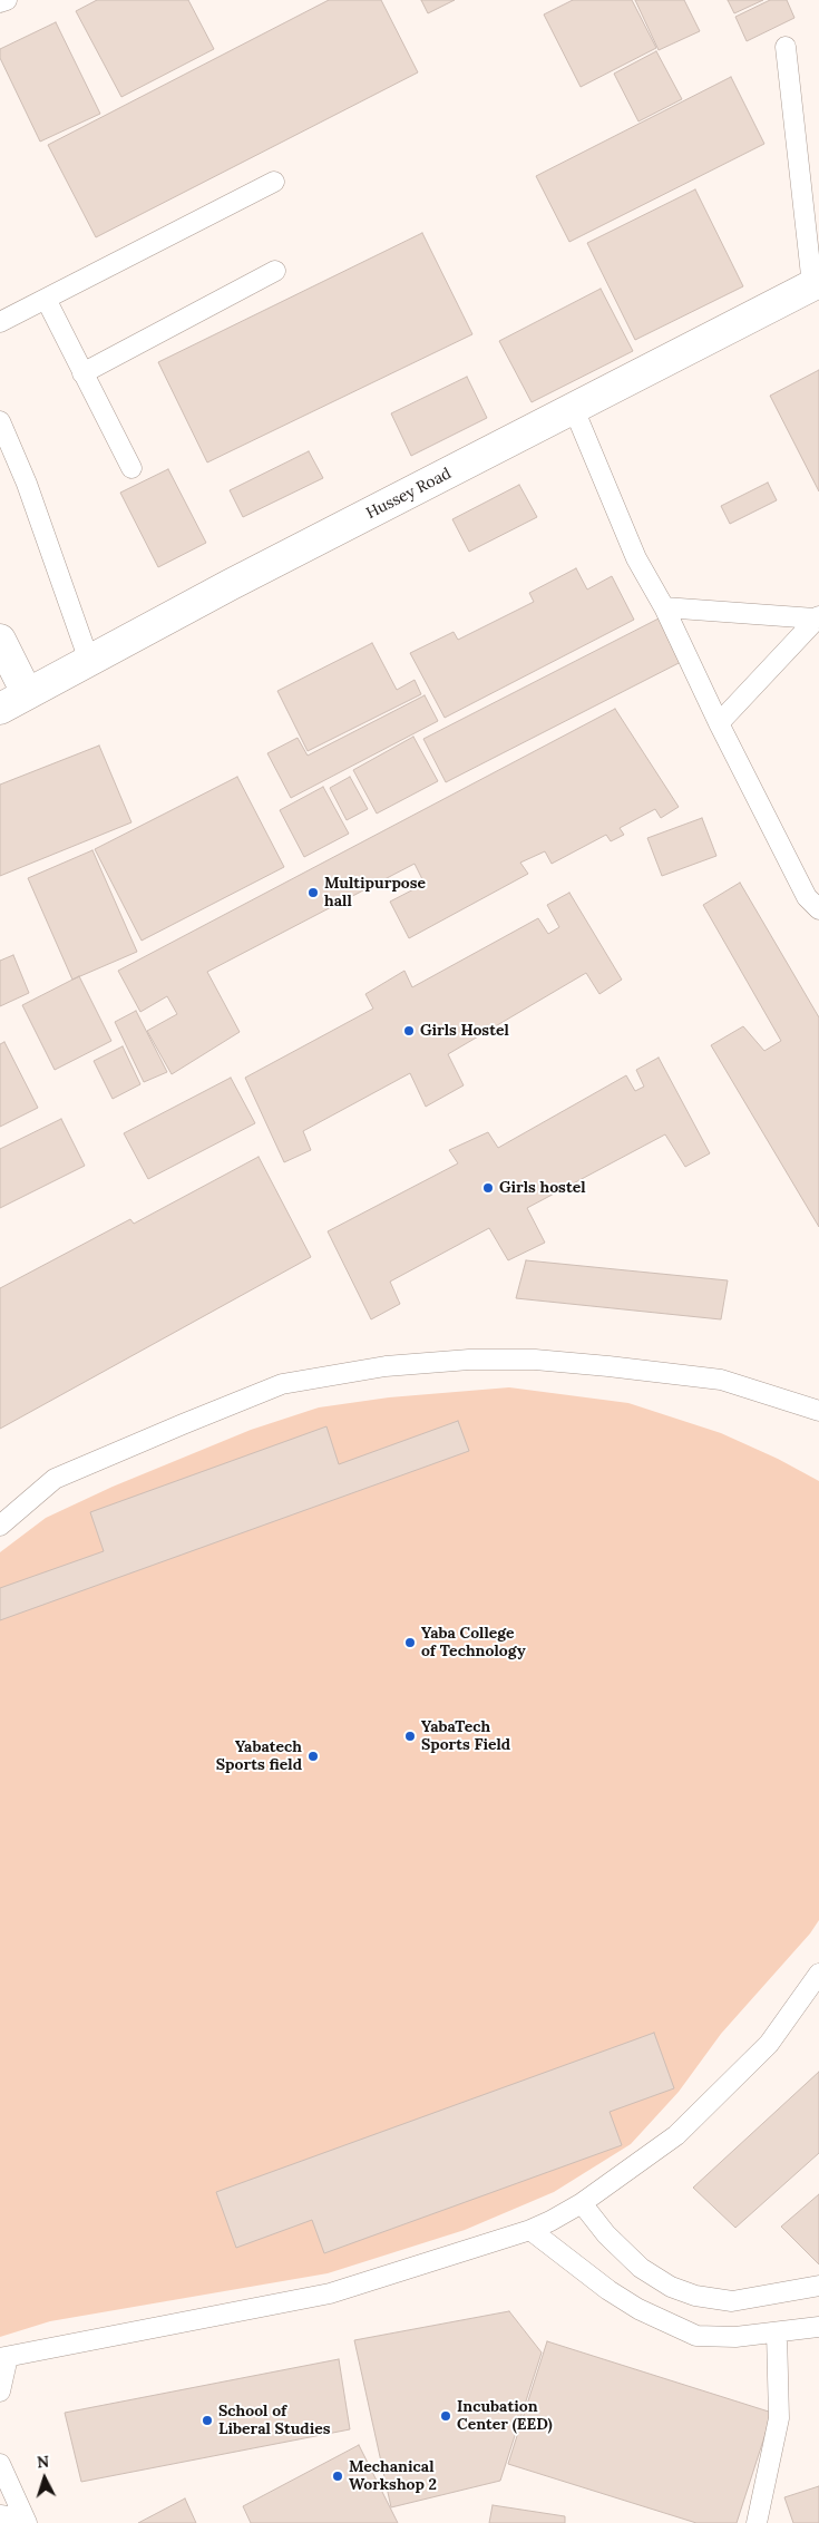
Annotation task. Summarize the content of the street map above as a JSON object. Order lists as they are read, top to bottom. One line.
{"streets":{"street":["Hussey Road"]},"places":["Multipurpose hall","Girls Hostel","Girls hostel","Yaba College of Technology","YabaTech Sports Field","Yabatech Sports field","Incubation Center (EED)","School of Liberal Studies","Mechanical Workshop 2"],"north":"top"}
